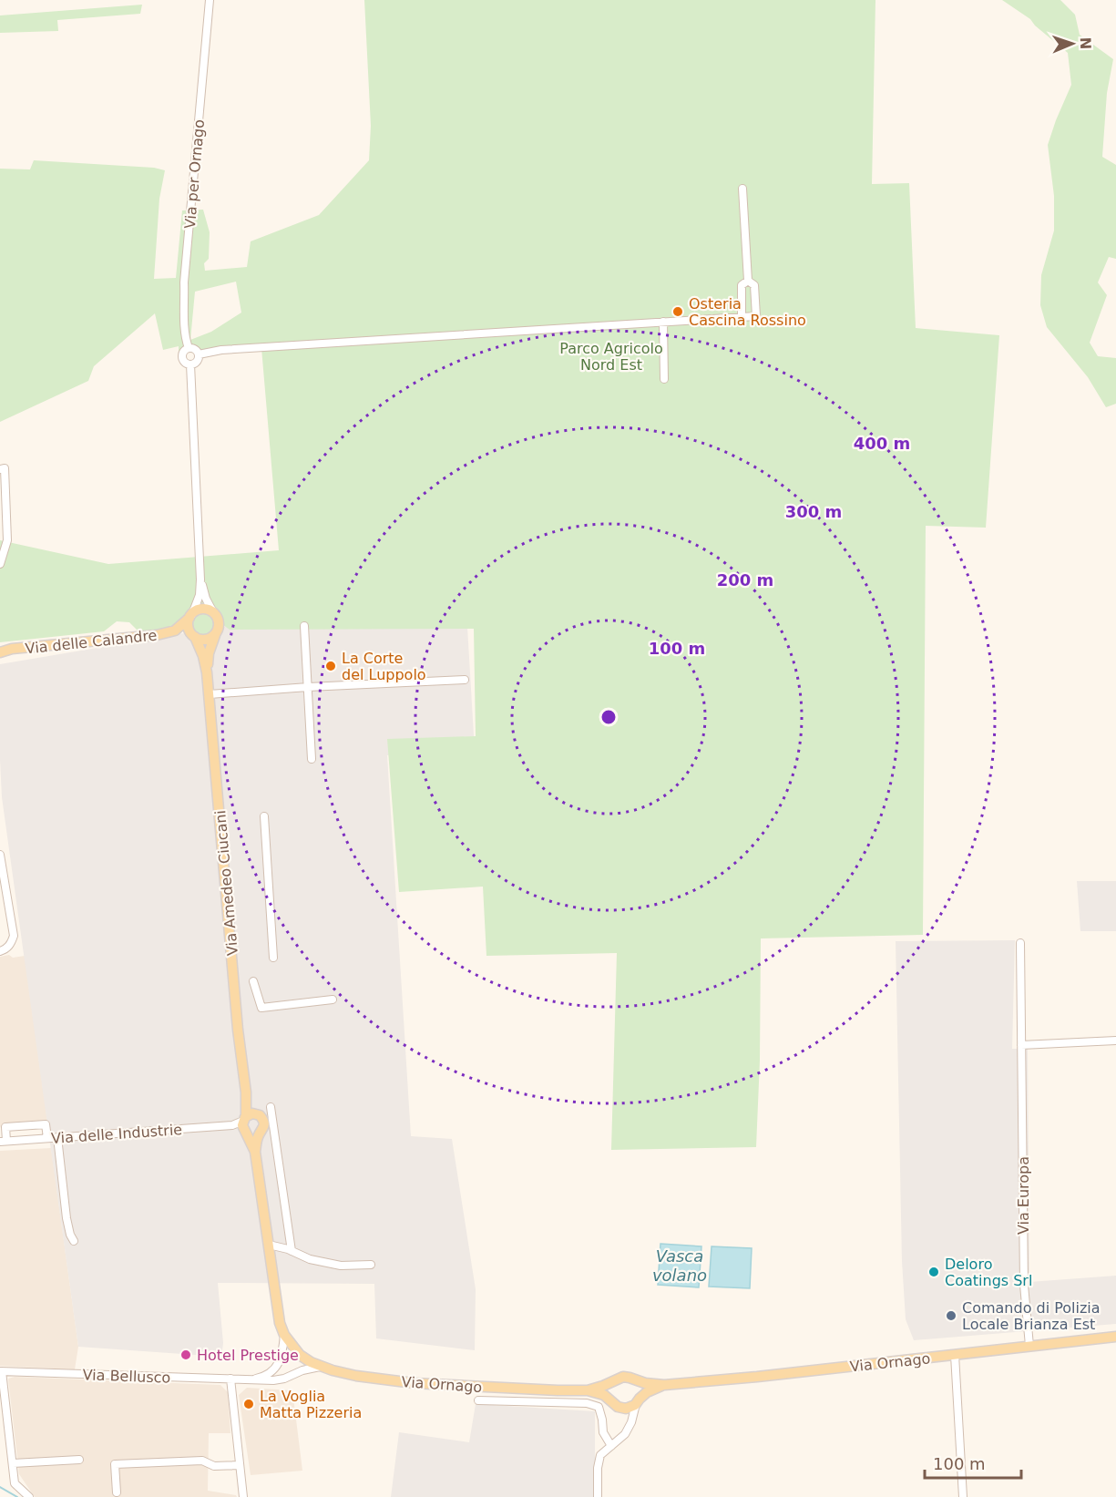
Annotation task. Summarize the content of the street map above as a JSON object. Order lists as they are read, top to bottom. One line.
{"streets":{"main road":["Via delle Calandre","Via Amedeo Ciucani","Via Ornago"],"street":["Via per Ornago","Via delle Industrie","Via Europa","Via Bellusco"]},"crossings":[["Via per Ornago","Via Amedeo Ciucani"],["Via delle Calandre","Via Amedeo Ciucani"],["Via Amedeo Ciucani","Via delle Industrie"],["Via Amedeo Ciucani","Via Ornago"],["Via Europa","Via Ornago"],["Via Ornago","Via Bellusco"]],"water":["Vasca volano"],"parks":["Parco Agricolo Nord Est"],"places":["Osteria Cascina Rossino","La Corte del Luppolo","Deloro Coatings Srl","Comando di Polizia Locale Brianza Est","Hotel Prestige","La Voglia Matta Pizzeria"],"scale_bar":"100 m","north":"right","rings":["400 m","300 m","200 m","100 m"]}
